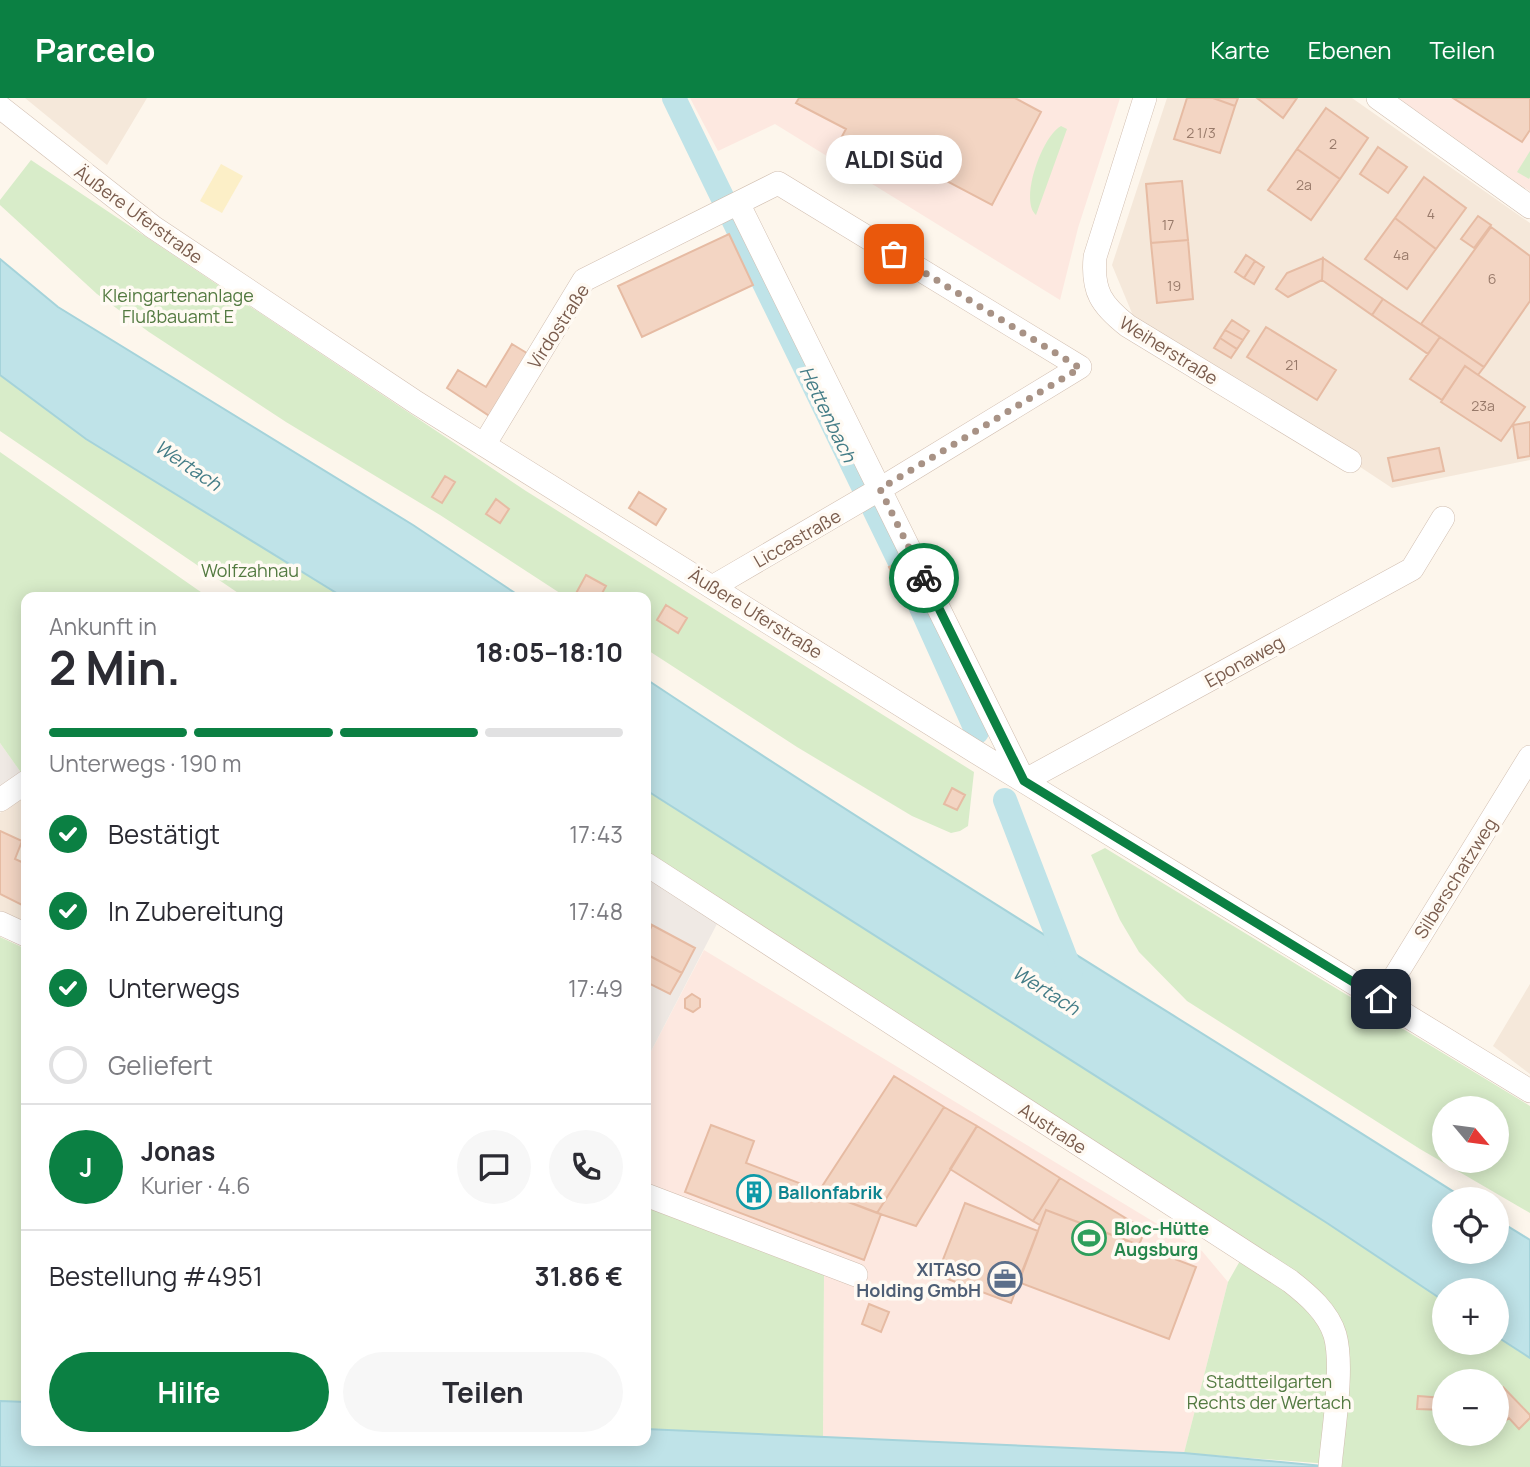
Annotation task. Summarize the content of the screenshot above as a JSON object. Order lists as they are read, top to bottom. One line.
{"streets":{"street":["Äußere Uferstraße","Virdostraße","Weiherstraße","Liccastraße","Eponaweg","Silberschatzweg","Austraße"]},"crossings":[["Äußere Uferstraße","Virdostraße"],["Äußere Uferstraße","Liccastraße"],["Äußere Uferstraße","Eponaweg"],["Äußere Uferstraße","Silberschatzweg"],["Virdostraße","Liccastraße"]],"water":["Hettenbach","Wertach"],"parks":["Kleingartenanlage Flußbauamt E","Wolfzahnau","Stadtteilgarten Rechts der Wertach"],"places":{"other":["ALDI Süd"],"building":["Ballonfabrik"],"sports":["Bloc-Hütte Augsburg"],"office":["XITASO Holding GmbH"]},"house_numbers":["2 1/3","2","2a","4","17","4a","6","19","21","23a"],"north":"bottom right","page":{"header":"Parcelo","nav":["Karte","Ebenen","Teilen"],"bubble":"ALDI Süd","heading":["2 Min.","Ankunft in","18:05–18:10"],"panel":["Jonas","Kurier · 4.6","Bestellung #4951","31.86 €"],"bar":"Unterwegs · 190 m","list":[["Bestätigt","17:43"],["In Zubereitung","17:48"],["Unterwegs","17:49"],"Geliefert"],"map_buttons":["+","−"],"round":"J","buttons":["Hilfe","Teilen"]}}
